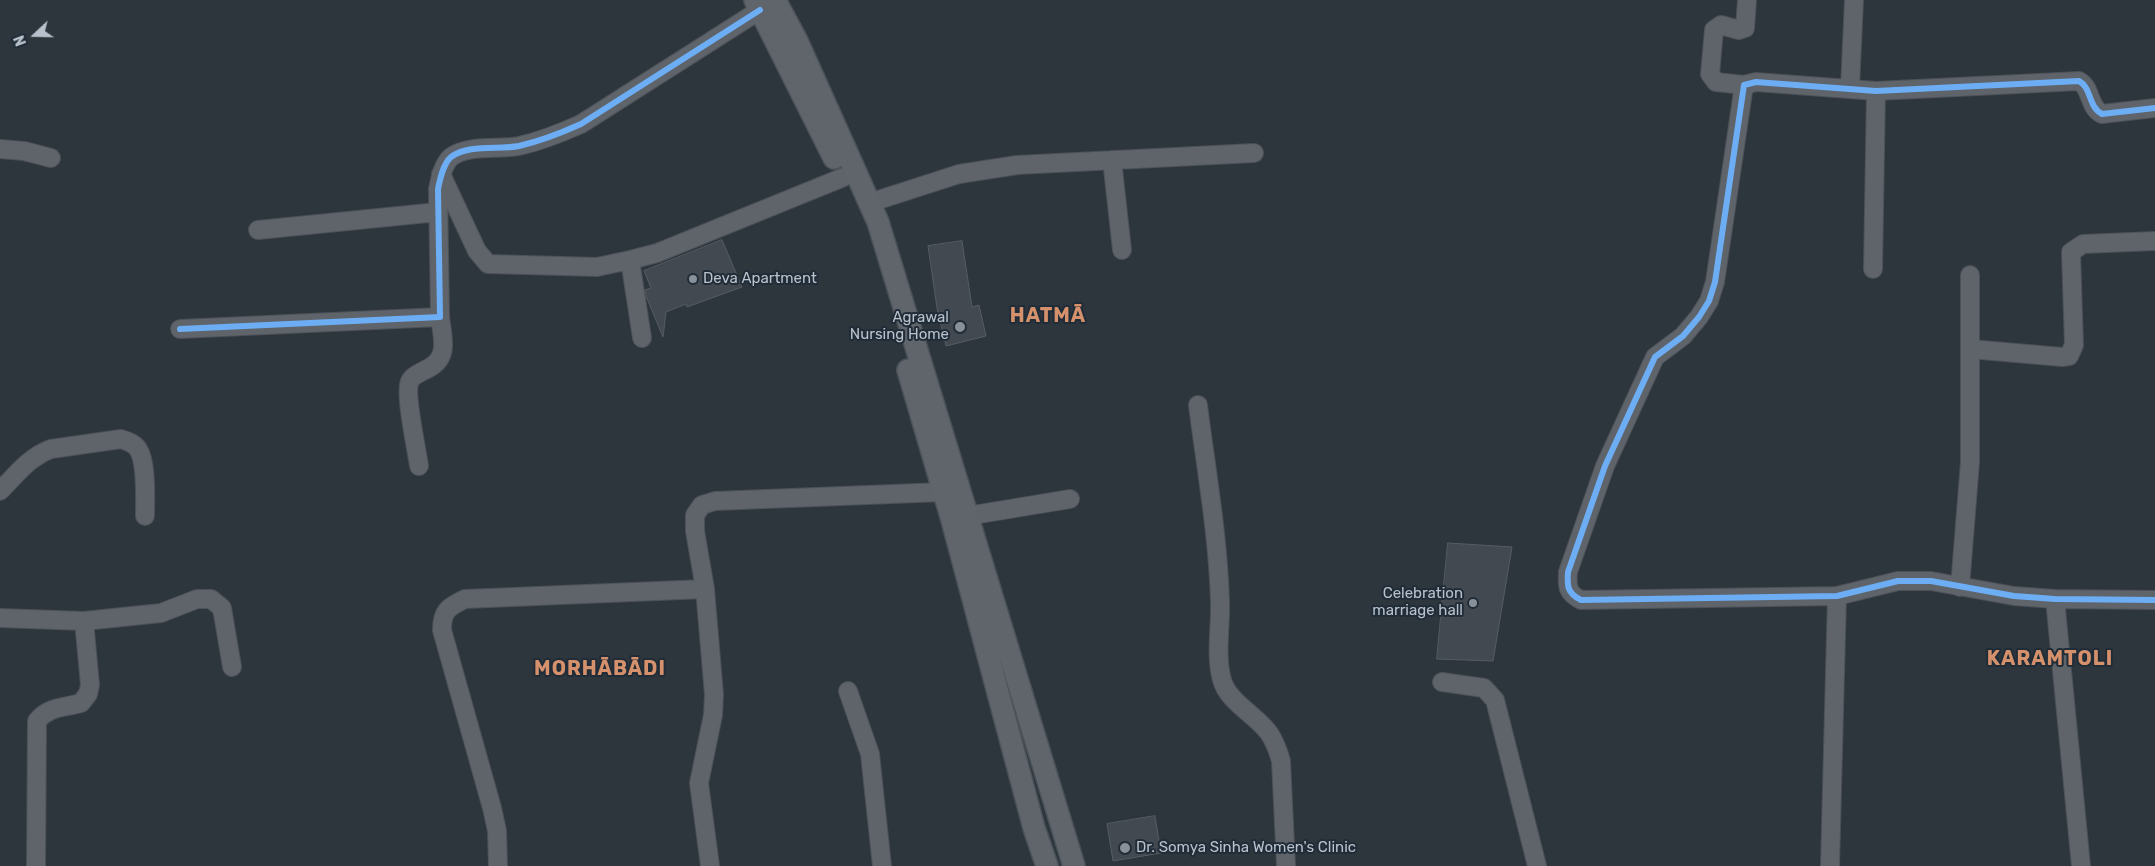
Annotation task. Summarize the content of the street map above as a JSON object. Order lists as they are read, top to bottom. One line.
{"districts":["HATMĀ","KARAMTOLI","MORHĀBĀDI"],"places":["Deva Apartment","Agrawal Nursing Home","Celebration marriage hall","Dr. Somya Sinha Women's Clinic"],"north":"left"}
